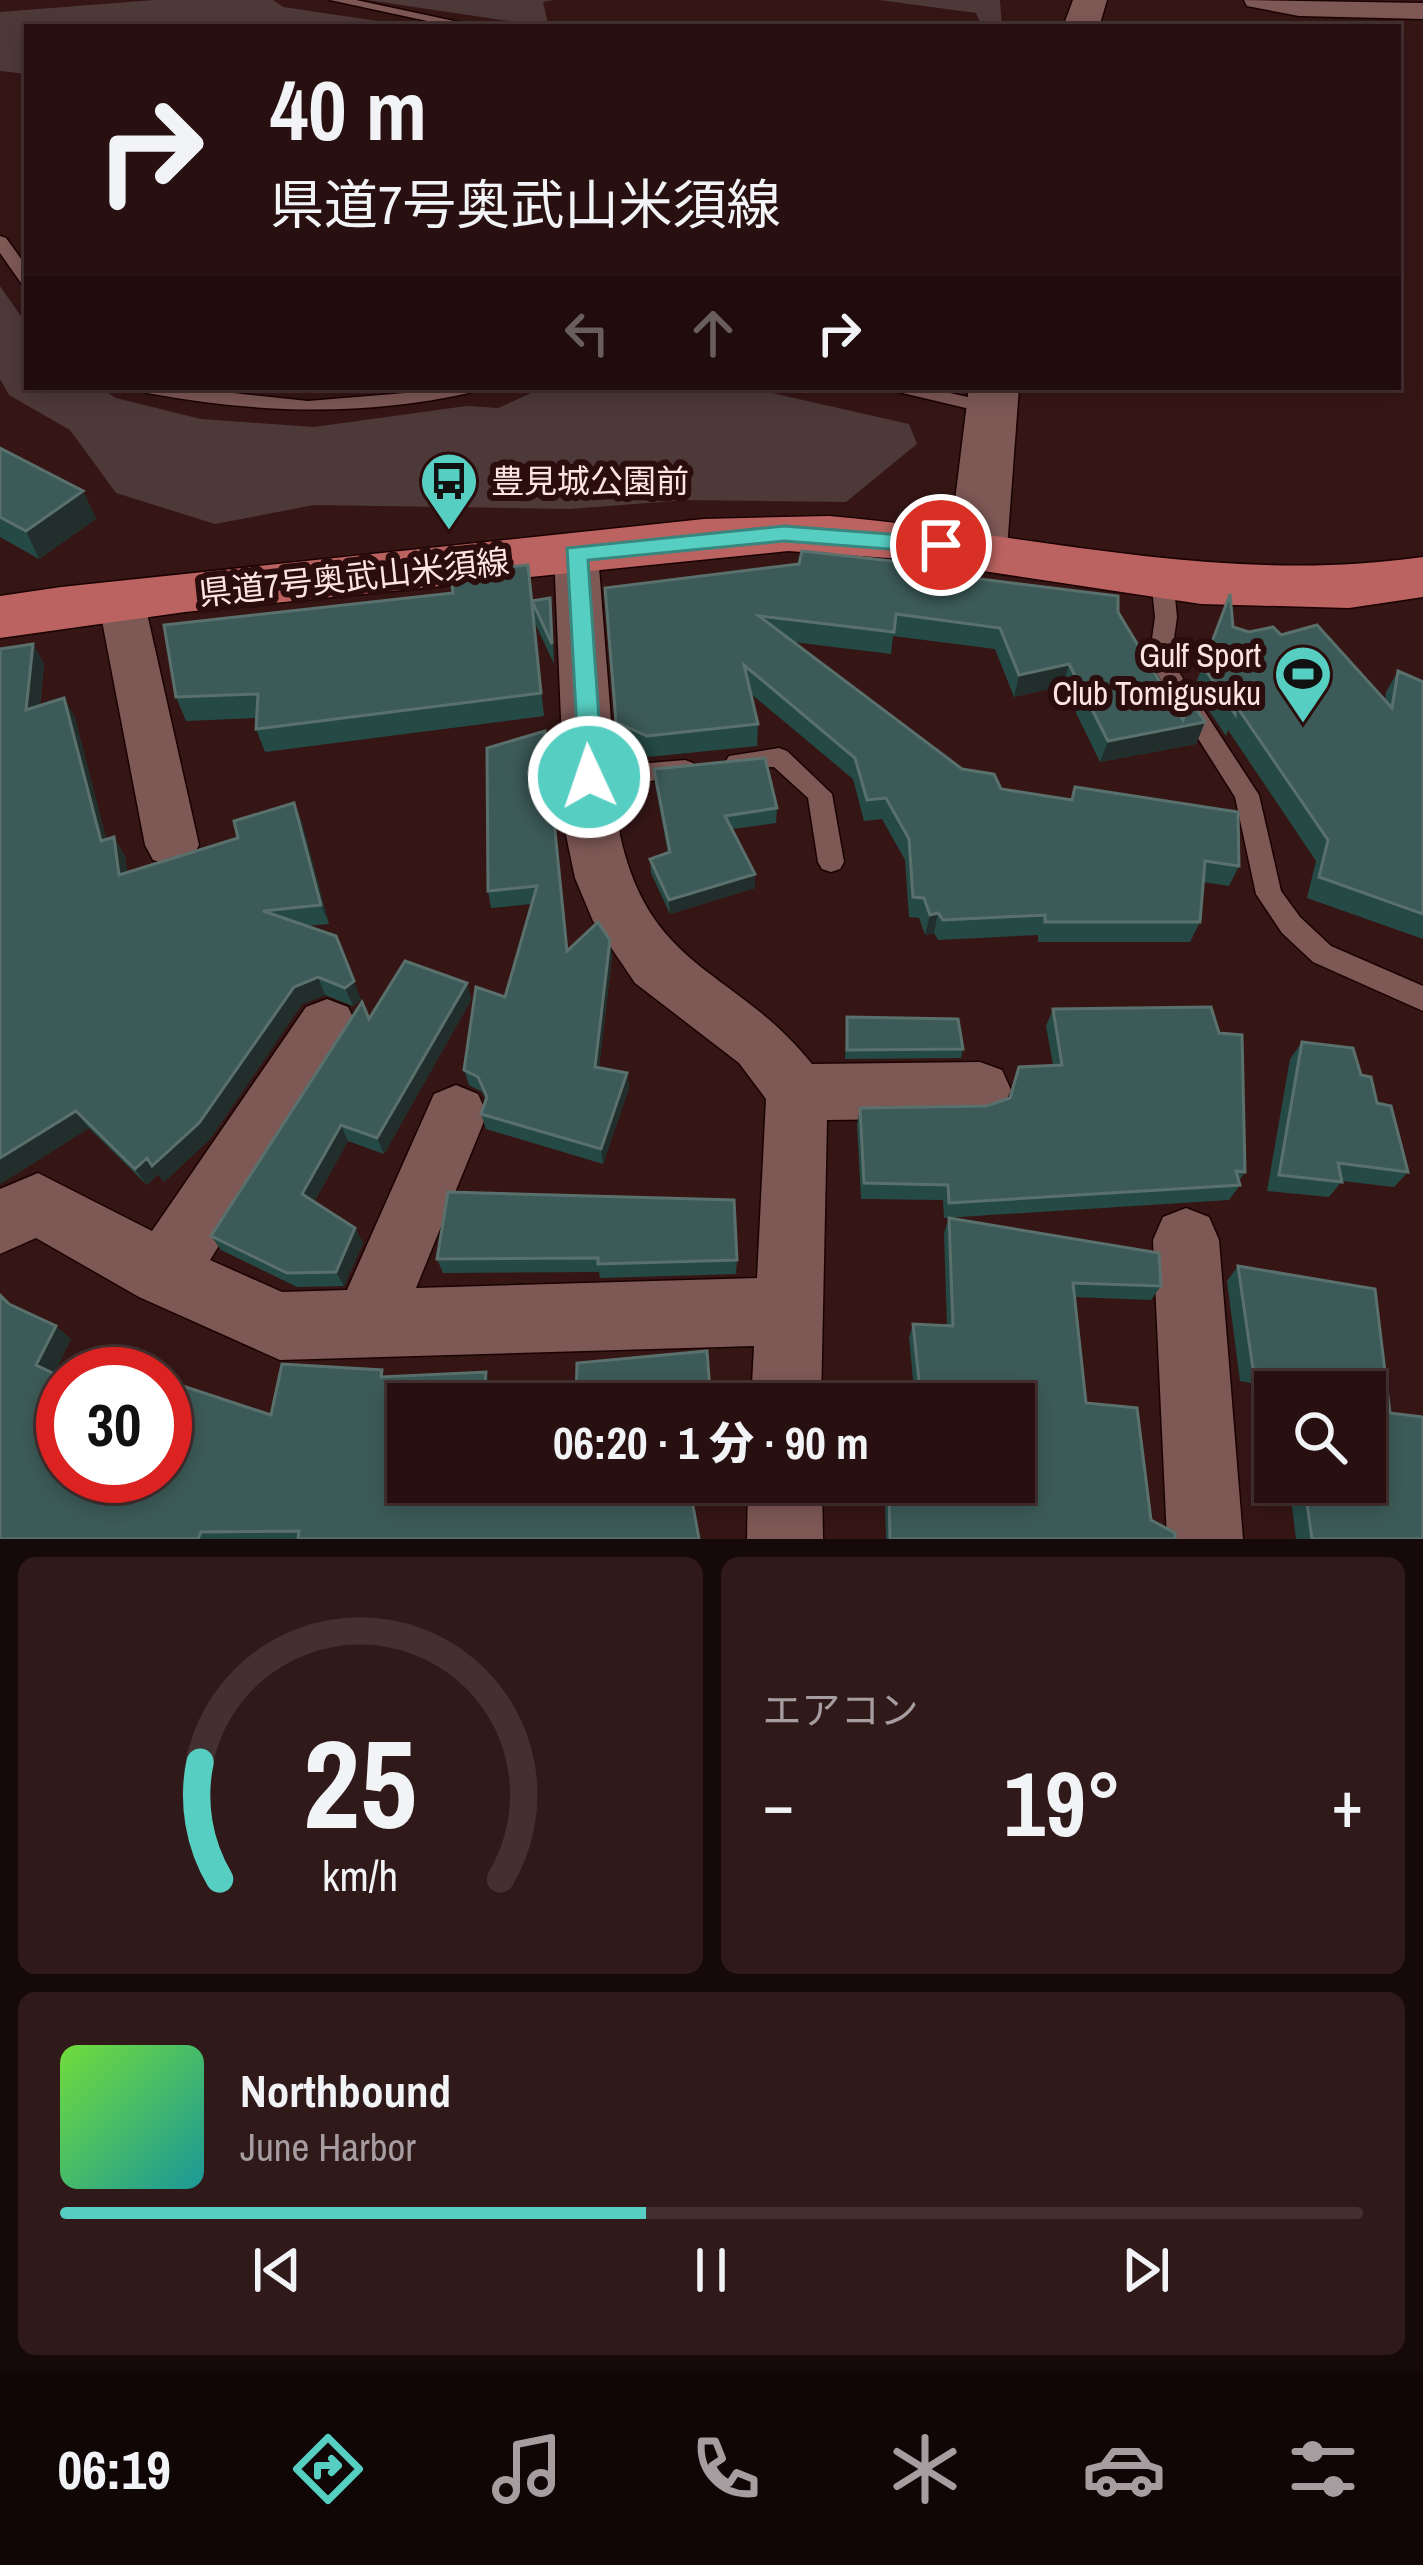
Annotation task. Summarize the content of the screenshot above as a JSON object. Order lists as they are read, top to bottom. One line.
{"streets":{"main road":["県道7号奥武山米須線"]},"places":{"bus stop":["豊見城公園前"],"sports":["Gulf Sport Club Tomigusuku"]},"page":{"turn":["40 m","県道7号奥武山米須線"],"limit":"30","trip":"06:20 · 1 分 · 90 m","tile":"エアコン","heat":["−","19°","+"],"song":["Northbound","June Harbor"],"tabs":"06:19","gauge":["25","km/h"]}}
